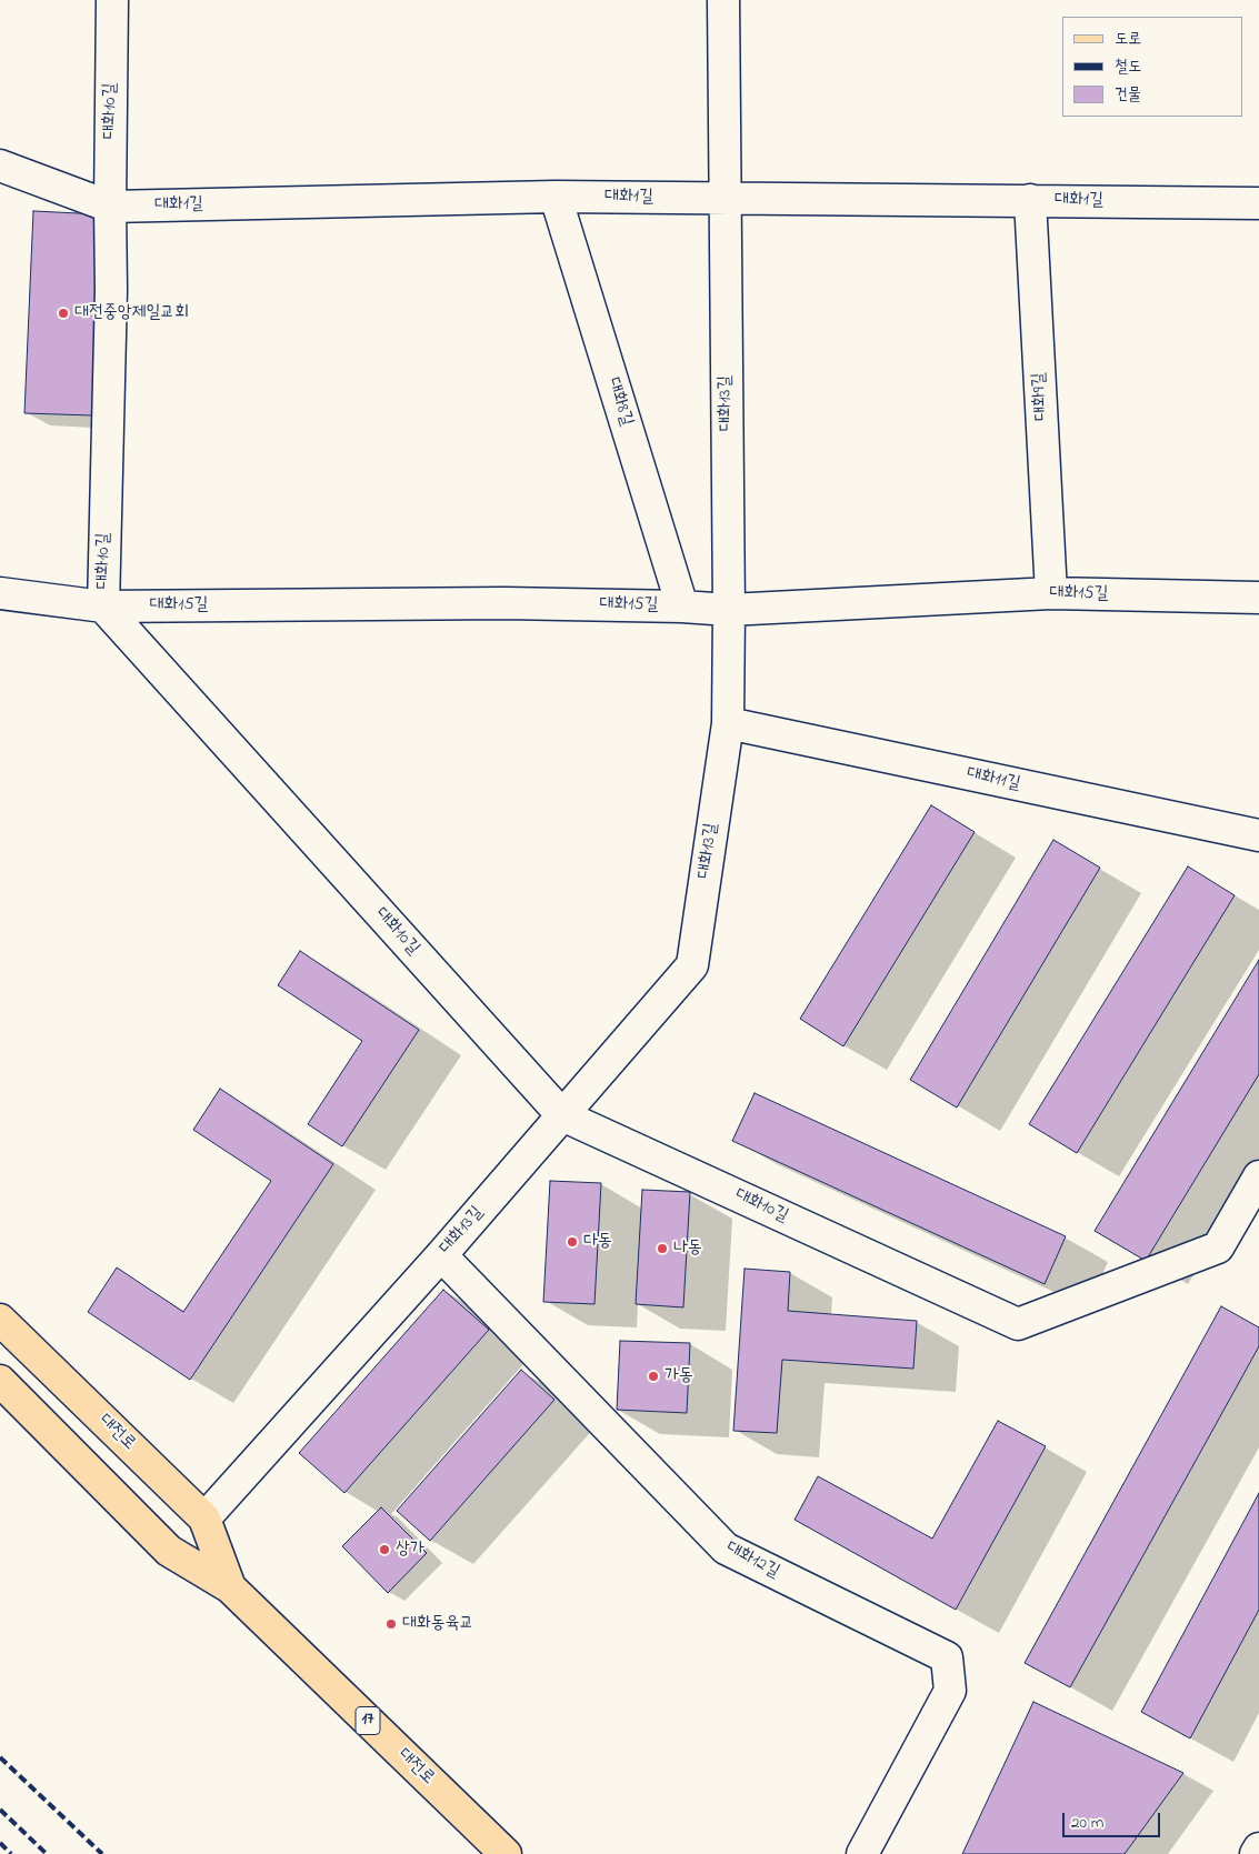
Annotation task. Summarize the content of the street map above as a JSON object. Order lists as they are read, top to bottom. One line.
{"streets":{"main road":["대전로","17"],"street":["대화10길","대화1길","대화9길","대화8길","대화13길","대화15길","대화11길","대화12길"]},"crossings":[["대화10길","대화1길"],["대화10길","대화13길"],["대화10길","대화15길"],["대화1길","대화9길"],["대화1길","대화8길"],["대화1길","대화13길"],["대화9길","대화15길"],["대화8길","대화15길"],["대화13길","대화15길"],["대화13길","대화11길"],["대화13길","대전로"],["대화13길","대화12길"]],"places":["대전중앙제일교회","다동","나동","가동","상가","대화동육교"],"legend":["도로","철도","건물"],"scale_bar":"20 m"}
